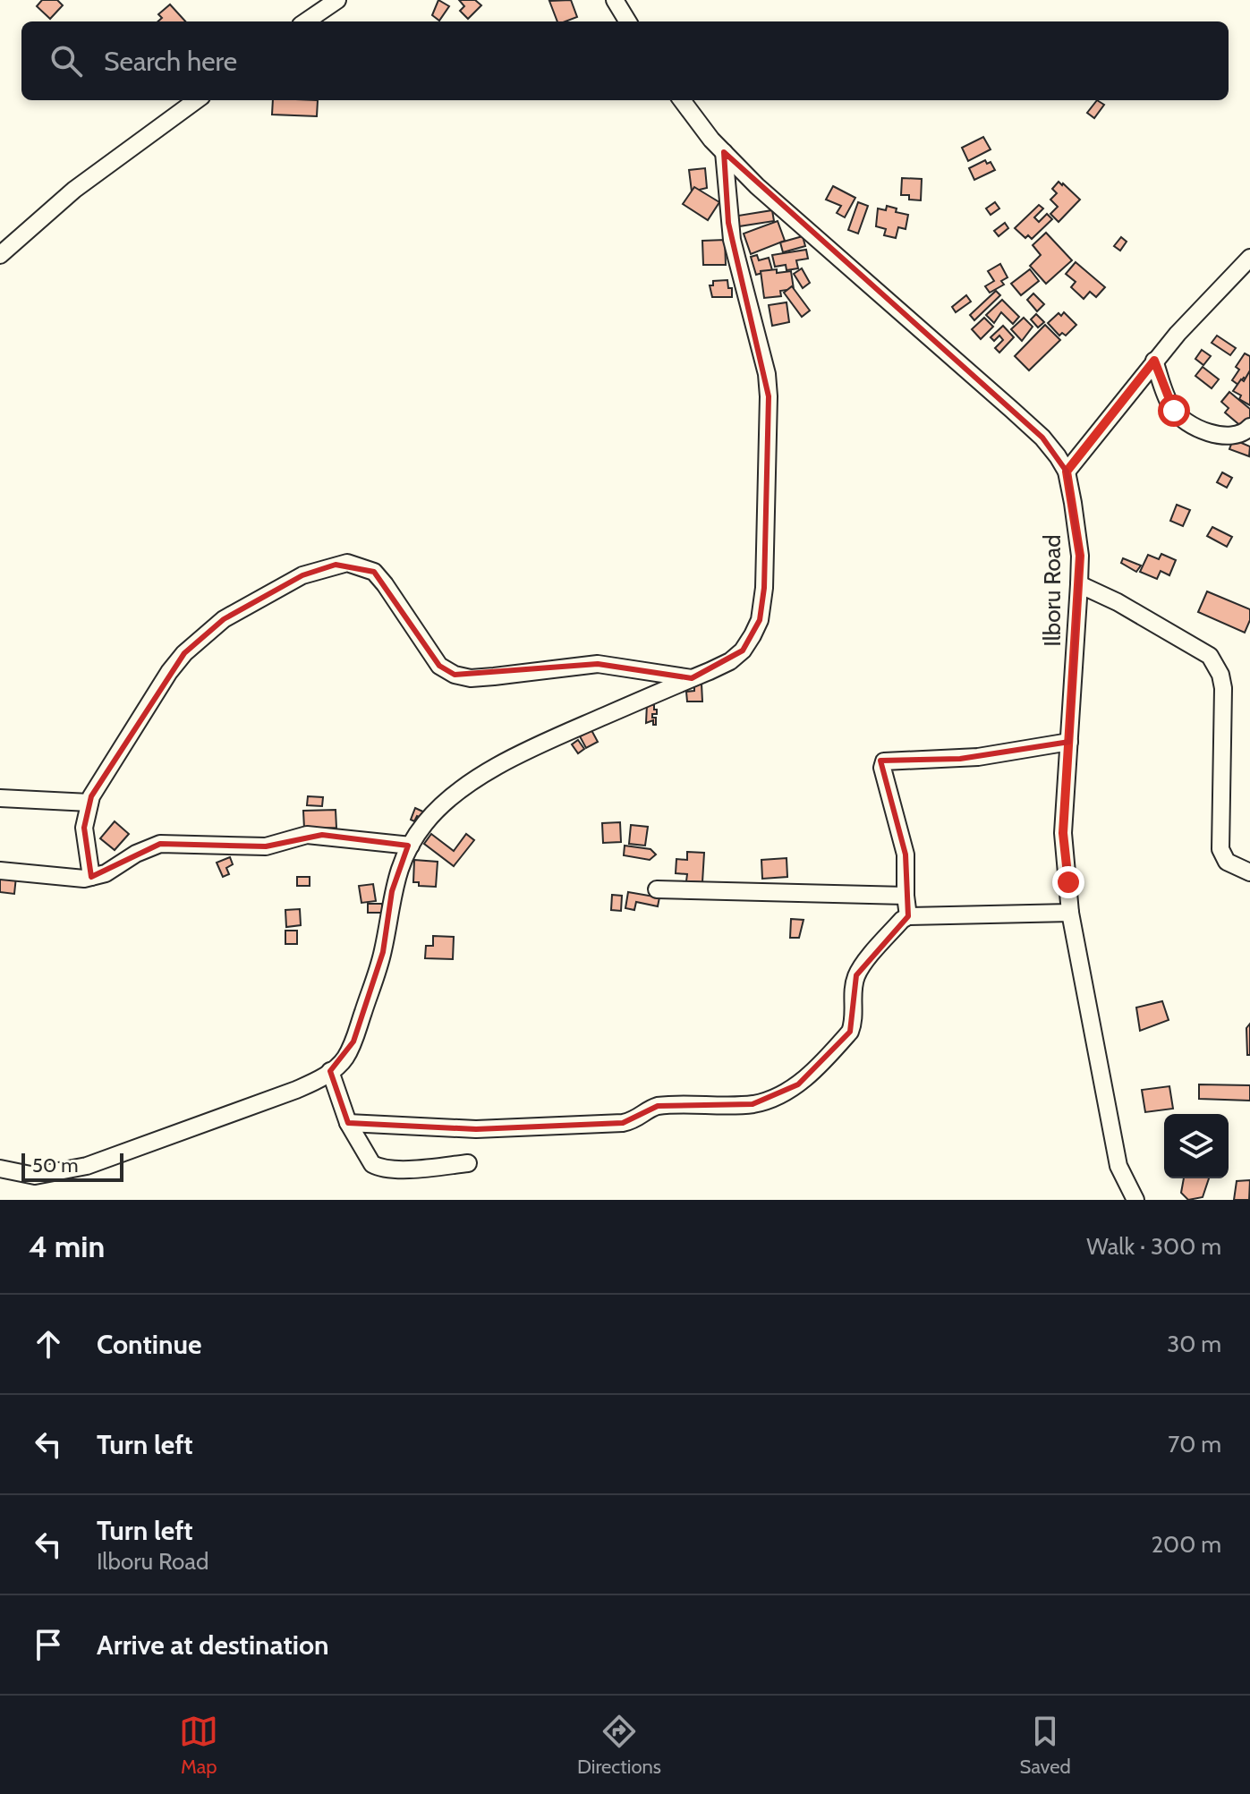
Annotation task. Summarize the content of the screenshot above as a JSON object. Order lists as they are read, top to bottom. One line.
{"streets":{"street":["Ilboru Road"]},"scale_bar":"50 m","page":{"search":"Search here","scale":"50 m","heading":["4 min","Walk · 300 m"],"list":[["Continue","30 m"],["Turn left","70 m"],["Turn left","Ilboru Road","200 m"],"Arrive at destination"],"nav":["Map","Directions","Saved"]}}
